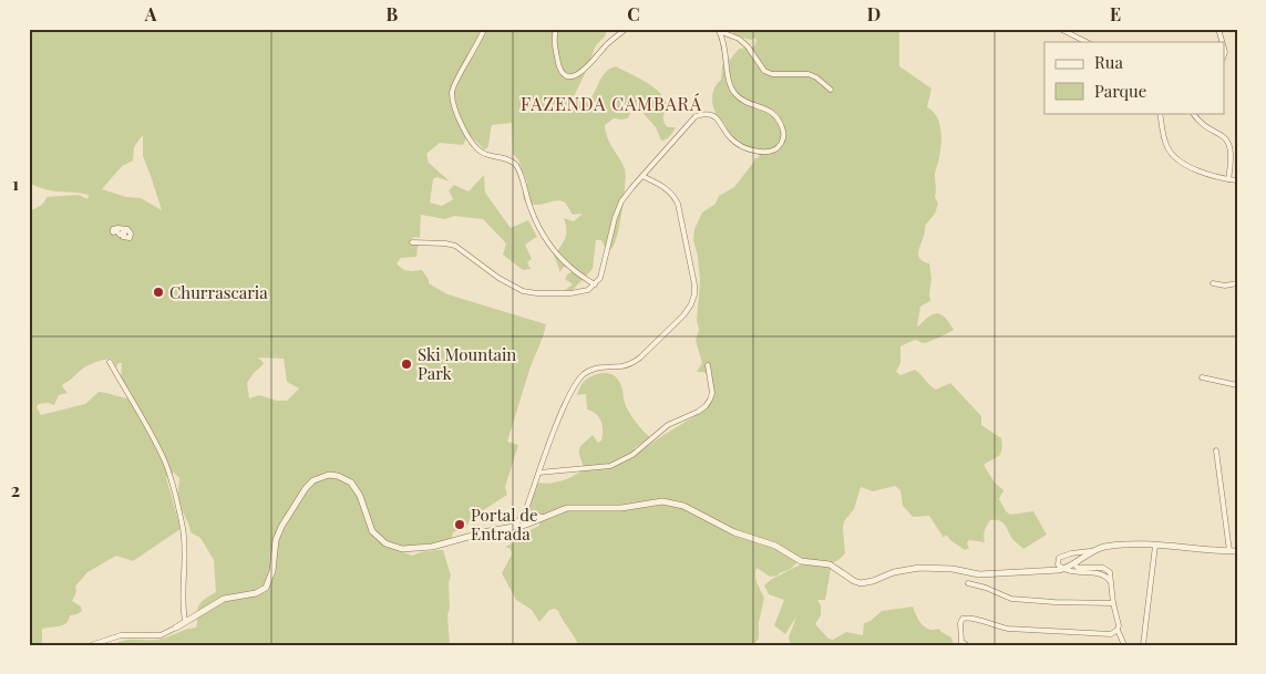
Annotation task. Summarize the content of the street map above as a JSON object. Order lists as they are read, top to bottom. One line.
{"districts":["FAZENDA CAMBARÁ"],"places":["Churrascaria","Ski Mountain Park","Portal de Entrada"],"legend":["Rua","Parque"],"grid":{"columns":["A","B","C","D","E"],"rows":["1","2"]}}
